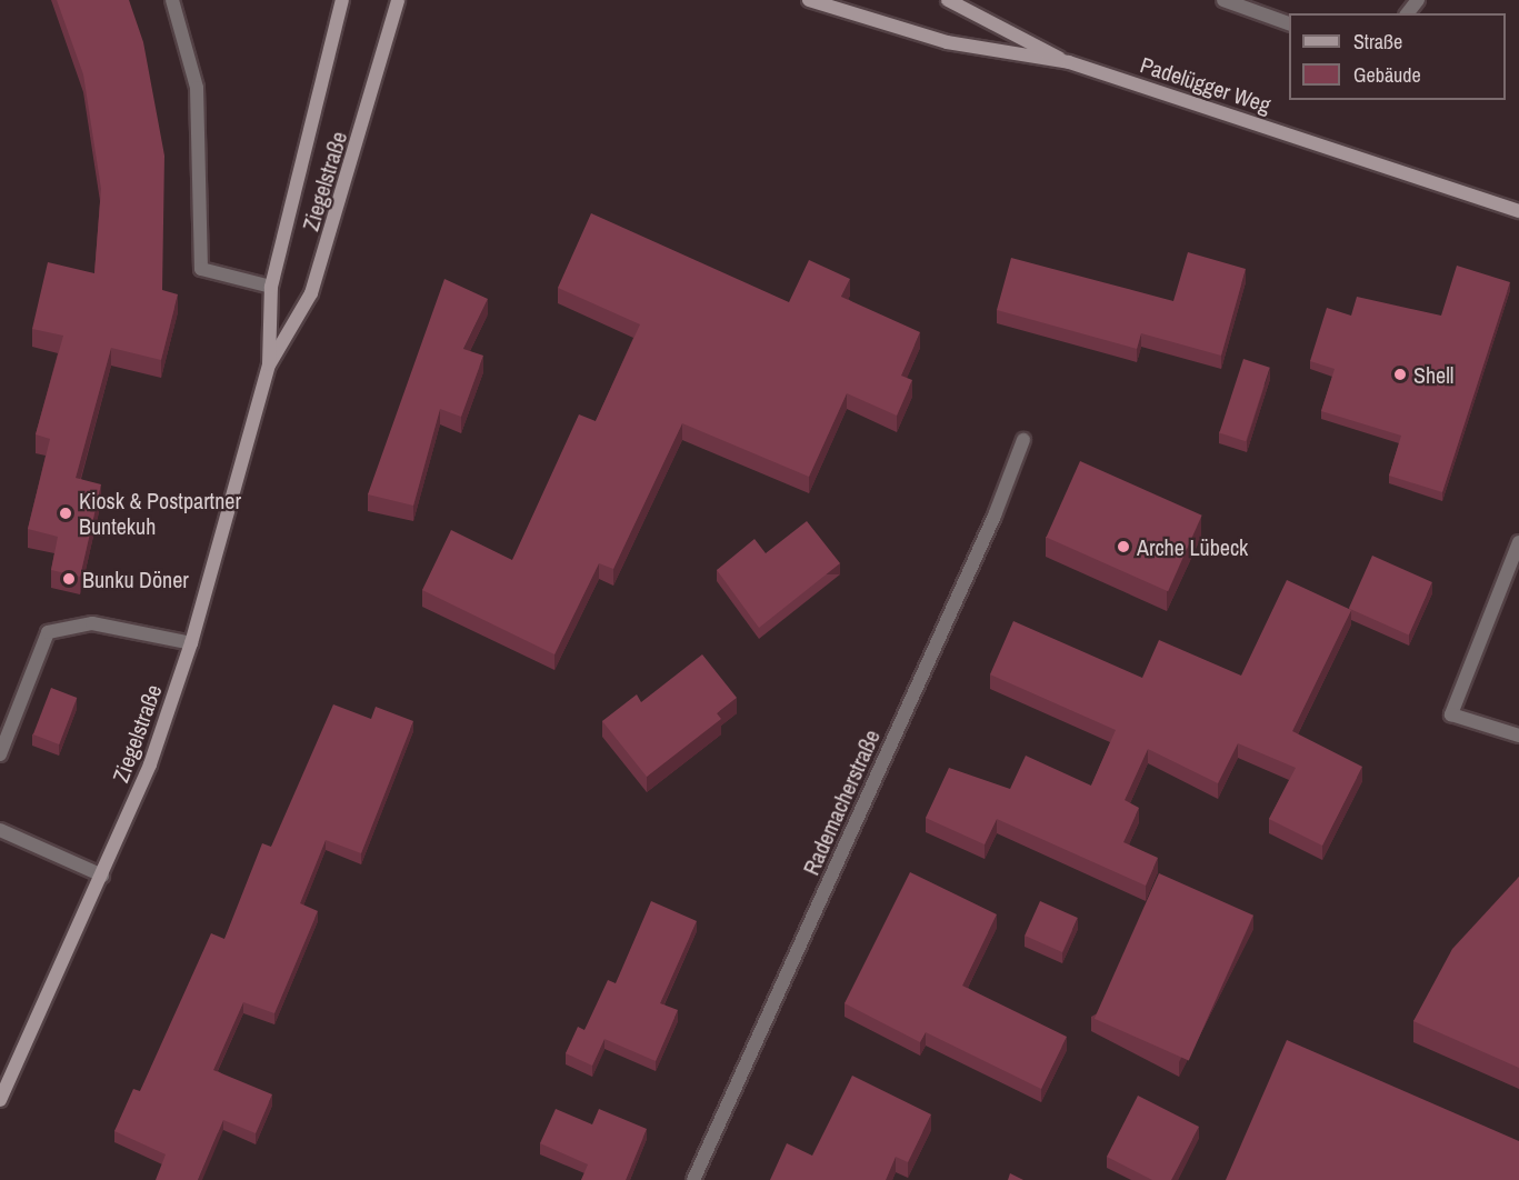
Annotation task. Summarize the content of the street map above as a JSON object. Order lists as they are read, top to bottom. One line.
{"streets":{"main road":["Padelügger Weg","Ziegelstraße"],"street":["Rademacherstraße"]},"places":["Shell","Kiosk & Postpartner Buntekuh","Arche Lübeck","Bunku Döner"],"legend":["Straße","Gebäude"]}
